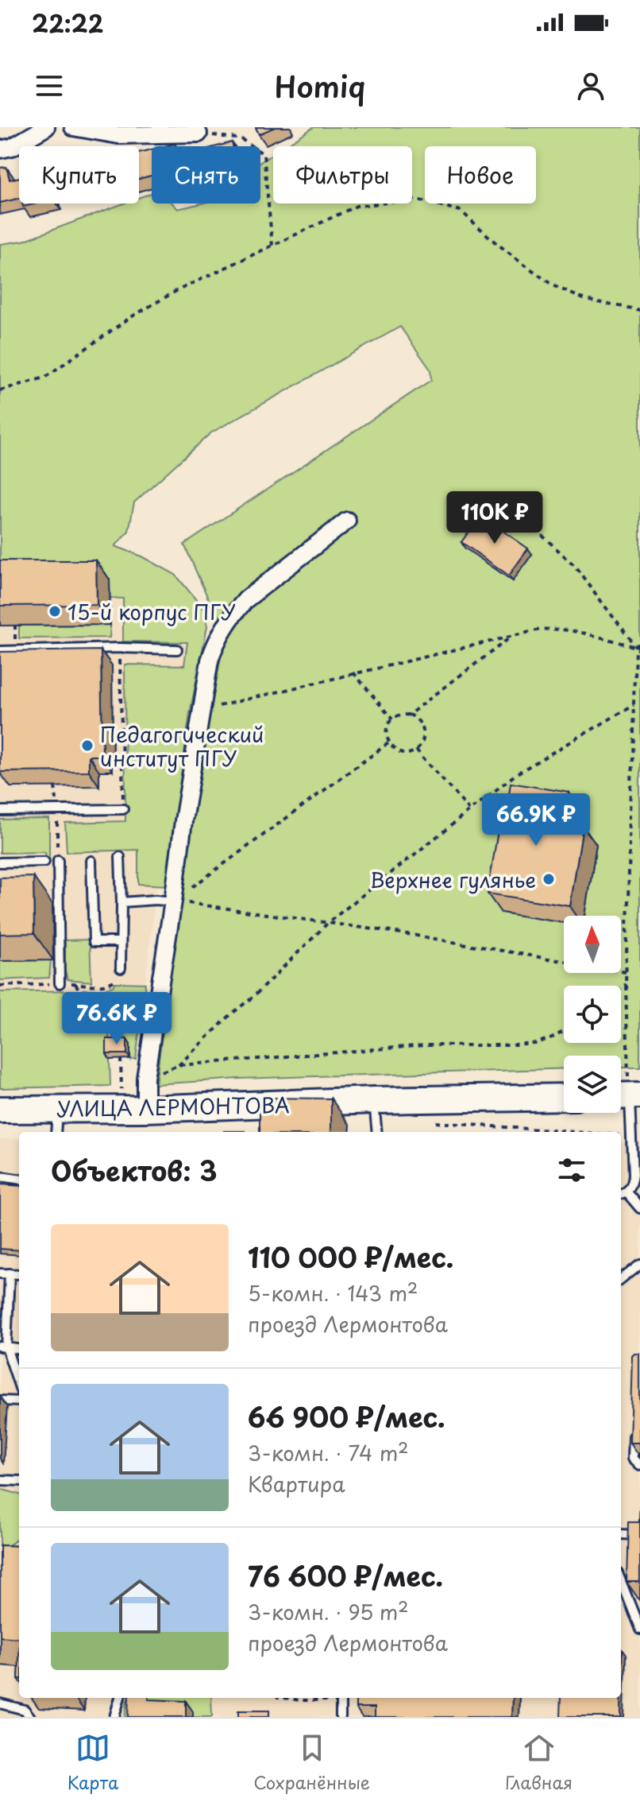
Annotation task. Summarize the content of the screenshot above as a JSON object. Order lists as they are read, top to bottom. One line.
{"streets":{"main road":["УЛИЦА ЛЕРМОНТОВА"]},"places":["15-й корпус ПГУ","Педагогический институт ПГУ","Верхнее гулянье"],"north":"top","page":{"status":"22:22","header":"Homiq","chip":["Купить","Снять","Фильтры","Новое"],"price":["110K ₽","66.9K ₽","76.6K ₽"],"heading":"Объектов: 3","list":[{"name":"110 000 ₽/мес.","note":"5-комн. · 143 m² · проезд Лермонтова"},{"name":"66 900 ₽/мес.","note":"3-комн. · 74 m² · Квартира"},{"name":"76 600 ₽/мес.","note":"3-комн. · 95 m² · проезд Лермонтова"}],"tabs":["Карта","Сохранённые","Главная"]}}
